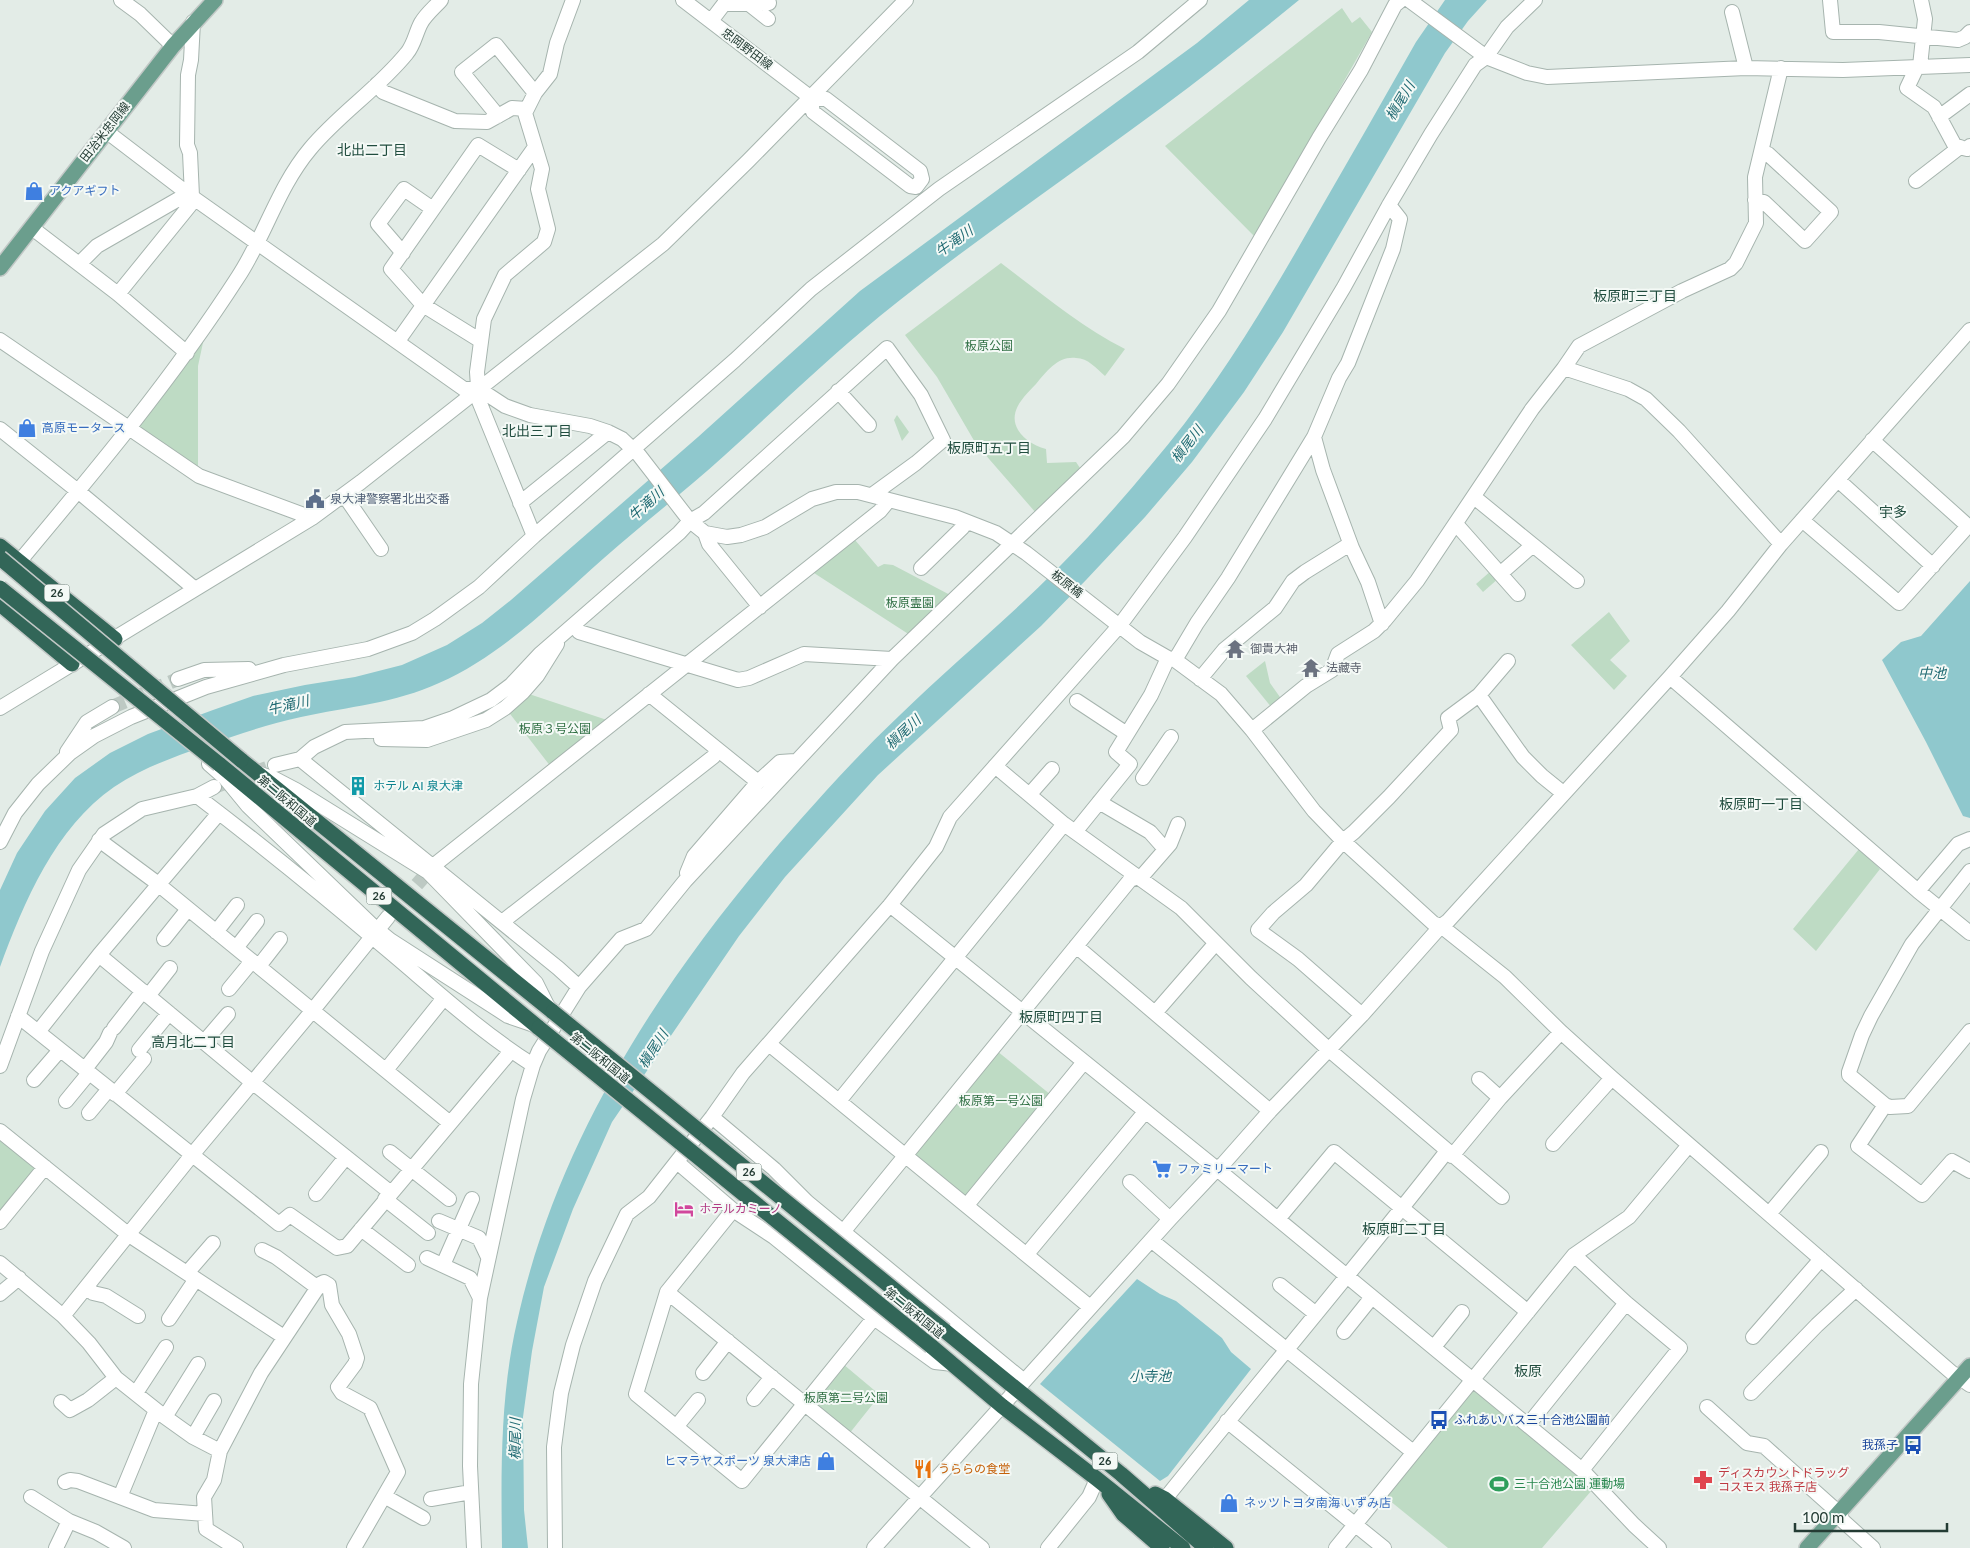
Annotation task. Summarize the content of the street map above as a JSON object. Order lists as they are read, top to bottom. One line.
{"streets":{"highway":["26","第二阪和国道"],"main road":["田治米忠岡線"],"street":["忠岡野田線","板原橋"]},"crossings":[["26","第二阪和国道"]],"districts":["北出二丁目","板原町三丁目","北出三丁目","板原町五丁目","宇多","板原町一丁目","板原町四丁目","高月北二丁目","板原町二丁目","板原"],"water":["槇尾川","牛滝川","中池","小寺池"],"parks":["板原公園","板原霊園","板原３号公園","板原第一号公園","板原第二号公園"],"places":{"shop":["アクアギフト","高原モータース","ヒマラヤスポーツ 泉大津店","ネッツトヨタ南海 いずみ店"],"public building":["泉大津警察署北出交番"],"temple":["御貴大神","法藏寺"],"building":["ホテル AI 泉大津"],"supermarket":["ファミリーマート"],"hotel":["ホテルカミーノ"],"bus stop":["ふれあいバス三十合池公園前","我孫子"],"restaurant":["うららの食堂"],"pharmacy":["ディスカウントドラッグ コスモス 我孫子店"],"sports":["三十合池公園 運動場"]},"scale_bar":"100 m"}
